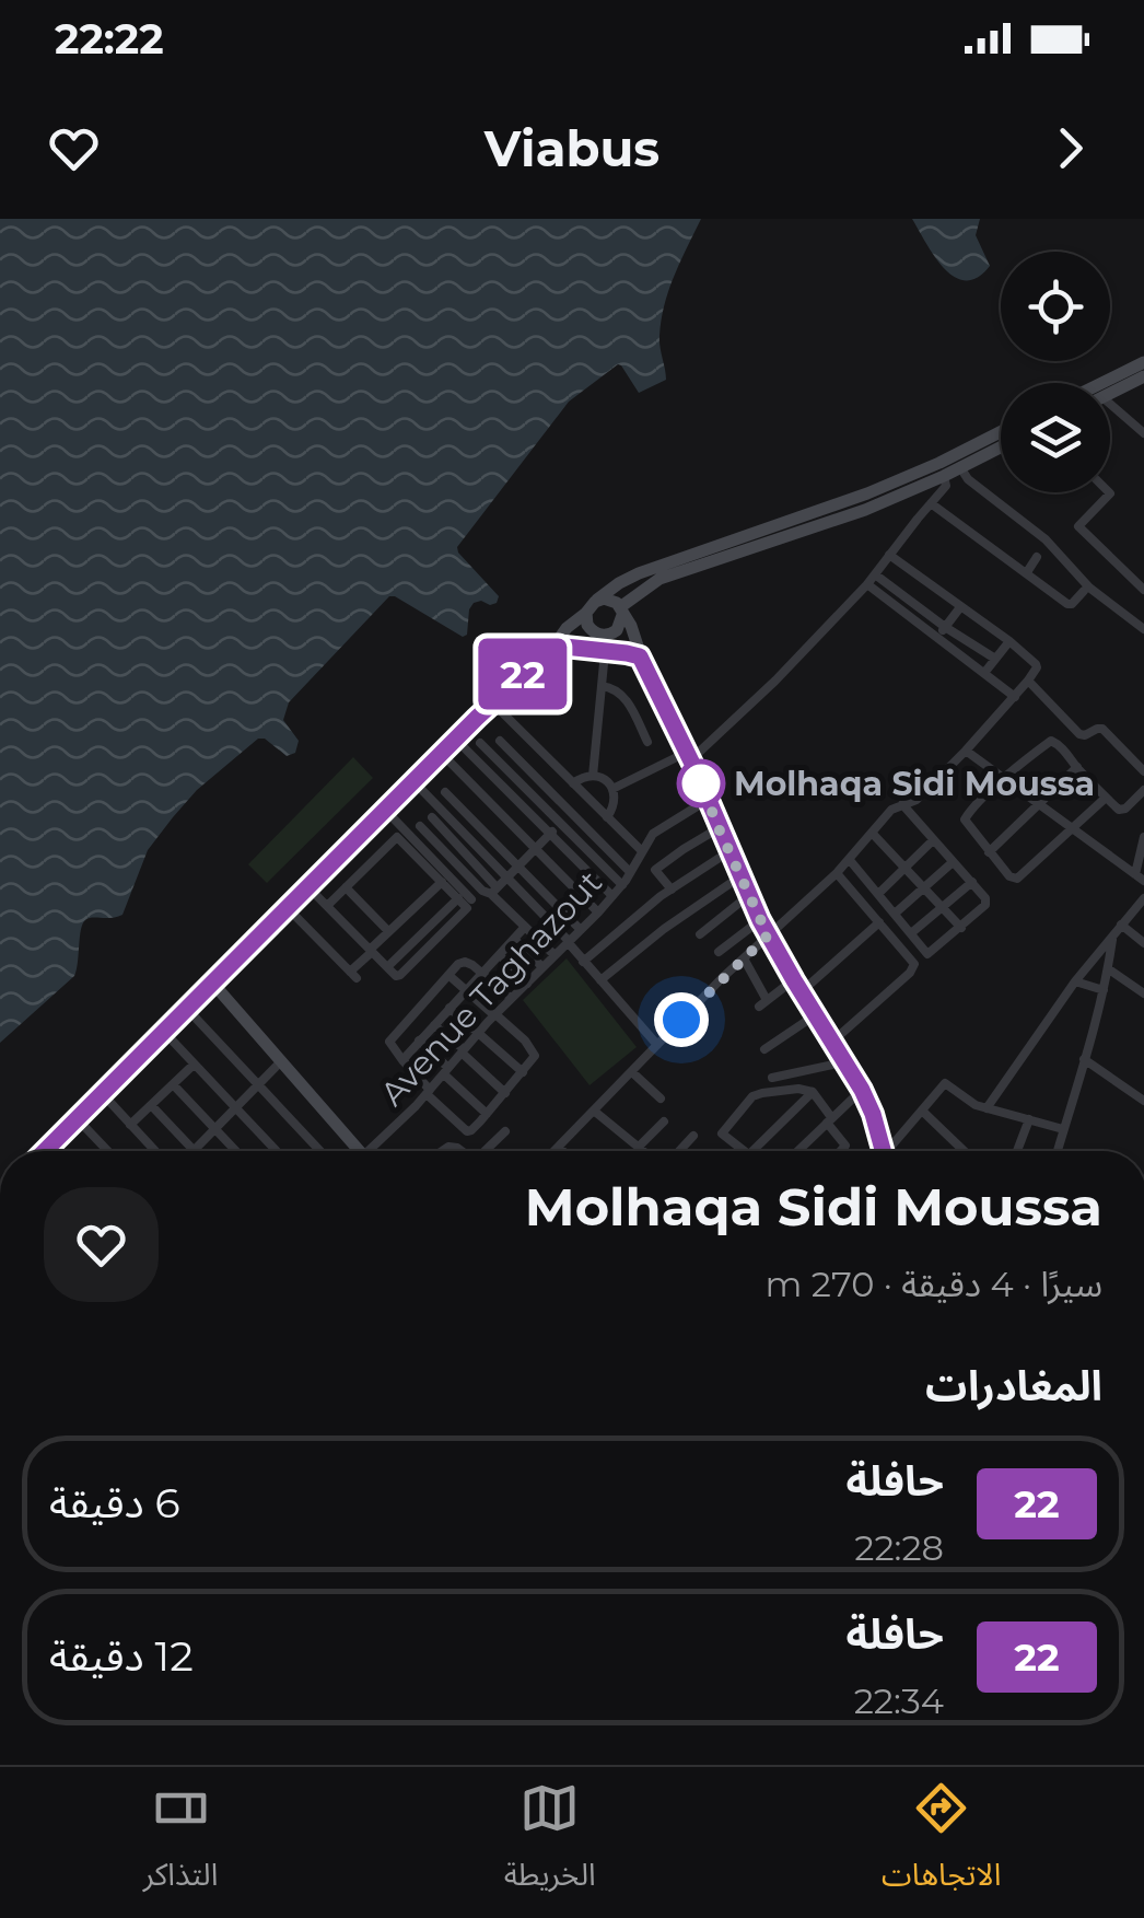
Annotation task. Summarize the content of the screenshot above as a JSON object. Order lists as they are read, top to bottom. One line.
{"streets":{"street":["Avenue Taghazout"]},"places":["Molhaqa Sidi Moussa"],"lines":["bus line 22"],"page":{"status":"22:22","header":"Viabus","on_map":"22","heading":[["Molhaqa Sidi Moussa","سيرًا · 4 دقيقة · 270 m"],"المغادرات"],"list":[{"mark":"22","name":"حافلة","note":"22:28","value":"6 دقيقة"},{"mark":"22","name":"حافلة","note":"22:34","value":"12 دقيقة"}],"tabs":["الاتجاهات","الخريطة","التذاكر"]}}
